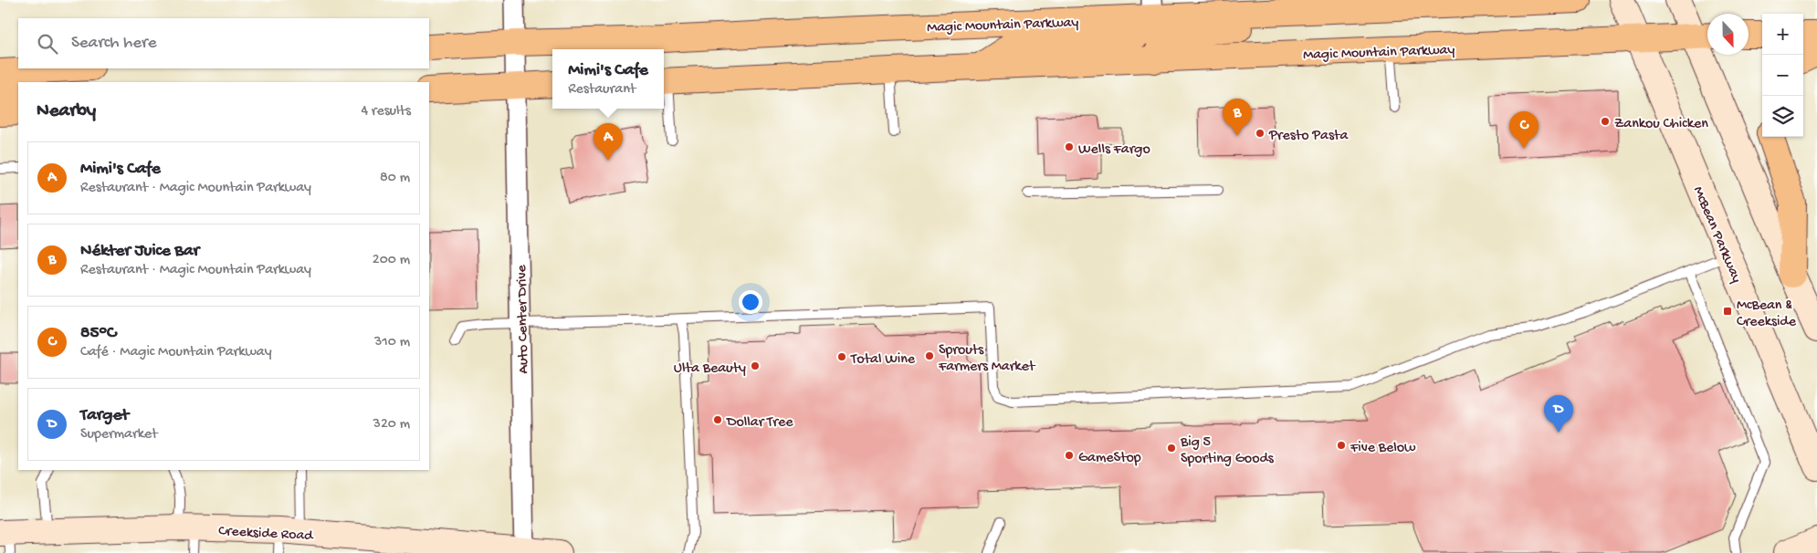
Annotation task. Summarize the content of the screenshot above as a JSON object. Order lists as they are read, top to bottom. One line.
{"streets":{"main road":["Magic Mountain Parkway","McBean Parkway","Creekside Road"],"street":["Auto Center Drive"]},"crossings":[["Magic Mountain Parkway","McBean Parkway"],["Magic Mountain Parkway","Auto Center Drive"],["Auto Center Drive","Creekside Road"]],"places":{"other":["Zankou Chicken","Presto Pasta","Wells Fargo","Sprouts Farmers Market","Total Wine","Ulta Beauty","Dollar Tree","Five Below","Big 5 Sporting Goods","GameStop"],"transit":["McBean & Creekside"]},"north":"bottom","page":{"map_buttons":["+","−"],"search":"Search here","popup":["Mimi's Cafe","Restaurant"],"heading":["Nearby","4 results"],"pins":["B","C","A","D"],"list":[{"mark":"A","name":"Mimi's Cafe","note":"Restaurant · Magic Mountain Parkway","value":"80 m"},{"mark":"B","name":"Nékter Juice Bar","note":"Restaurant · Magic Mountain Parkway","value":"200 m"},{"mark":"C","name":"85°C","note":"Café · Magic Mountain Parkway","value":"310 m"},{"mark":"D","name":"Target","note":"Supermarket","value":"320 m"}]}}
